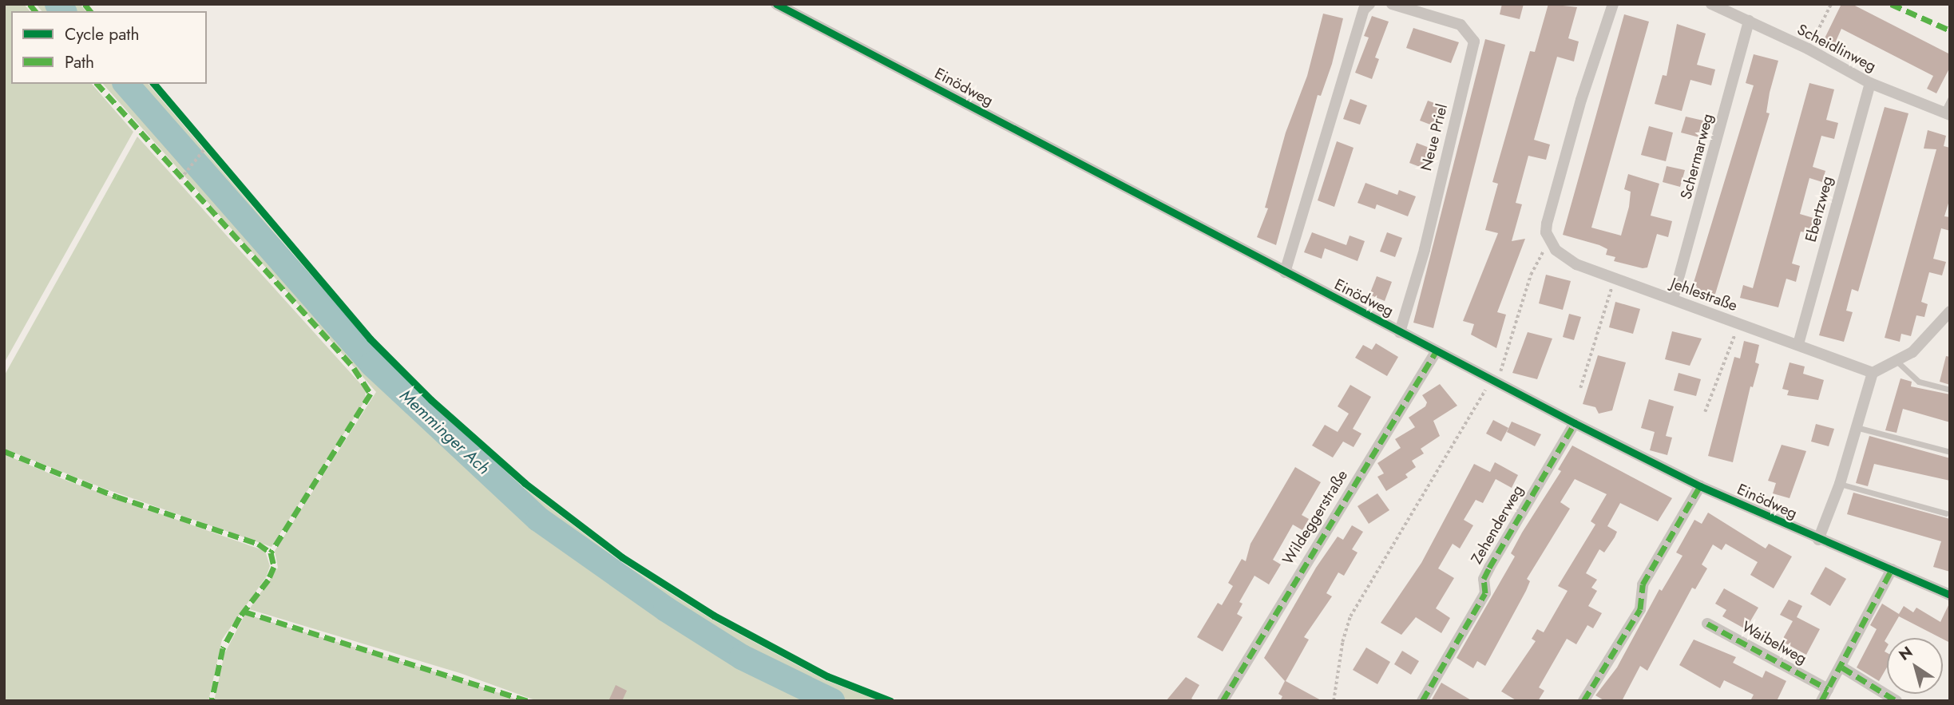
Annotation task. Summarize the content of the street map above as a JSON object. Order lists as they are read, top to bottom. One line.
{"streets":{"street":["Scheidlinweg","Einödweg","Neue Priel","Schermarweg","Ebertzweg","Jehlestraße","Wildeggerstraße","Zehenderweg","Waibelweg"]},"crossings":[["Scheidlinweg","Schermarweg"],["Scheidlinweg","Ebertzweg"],["Einödweg","Neue Priel"],["Einödweg","Wildeggerstraße"],["Einödweg","Zehenderweg"],["Schermarweg","Jehlestraße"],["Ebertzweg","Jehlestraße"]],"water":["Memminger Ach"],"legend":["Cycle path","Path"],"north":"top left"}
